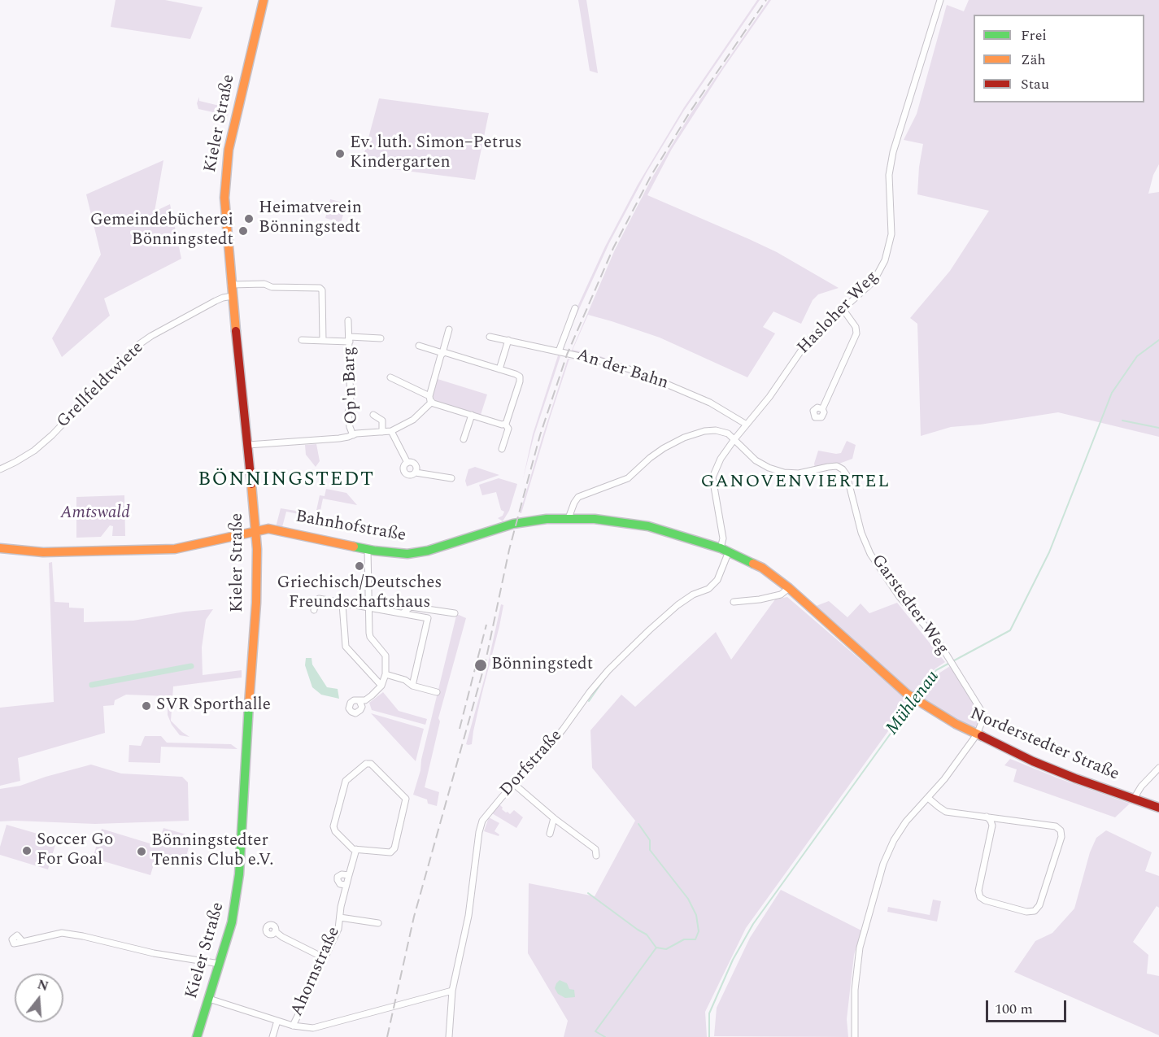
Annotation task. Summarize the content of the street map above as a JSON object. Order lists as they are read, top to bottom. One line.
{"streets":{"main road":["Kieler Straße","Bahnhofstraße","Norderstedter Straße"],"street":["Hasloher Weg","An der Bahn","Grellfeldtwiete","Op'n Barg","Garstedter Weg","Dorfstraße","Ahornstraße"]},"crossings":[["Kieler Straße","Grellfeldtwiete"],["Kieler Straße","Bahnhofstraße"],["Hasloher Weg","An der Bahn"],["Hasloher Weg","Garstedter Weg"],["Hasloher Weg","Norderstedter Straße"],["Hasloher Weg","Dorfstraße"],["Bahnhofstraße","Norderstedter Straße"],["Garstedter Weg","Norderstedter Straße"],["Norderstedter Straße","Dorfstraße"]],"districts":["BÖNNINGSTEDT","GANOVENVIERTEL"],"water":["Mühlenau"],"parks":["Amtswald"],"places":["Ev. luth. Simon–Petrus Kindergarten","Heimatverein Bönningstedt","Gemeindebücherei Bönningstedt","Griechisch/Deutsches Freundschaftshaus","Bönningstedt","SVR Sporthalle","Soccer Go For Goal","Bönningstedter Tennis Club e.V."],"legend":["Frei","Zäh","Stau"],"scale_bar":"100 m","north":"top"}
